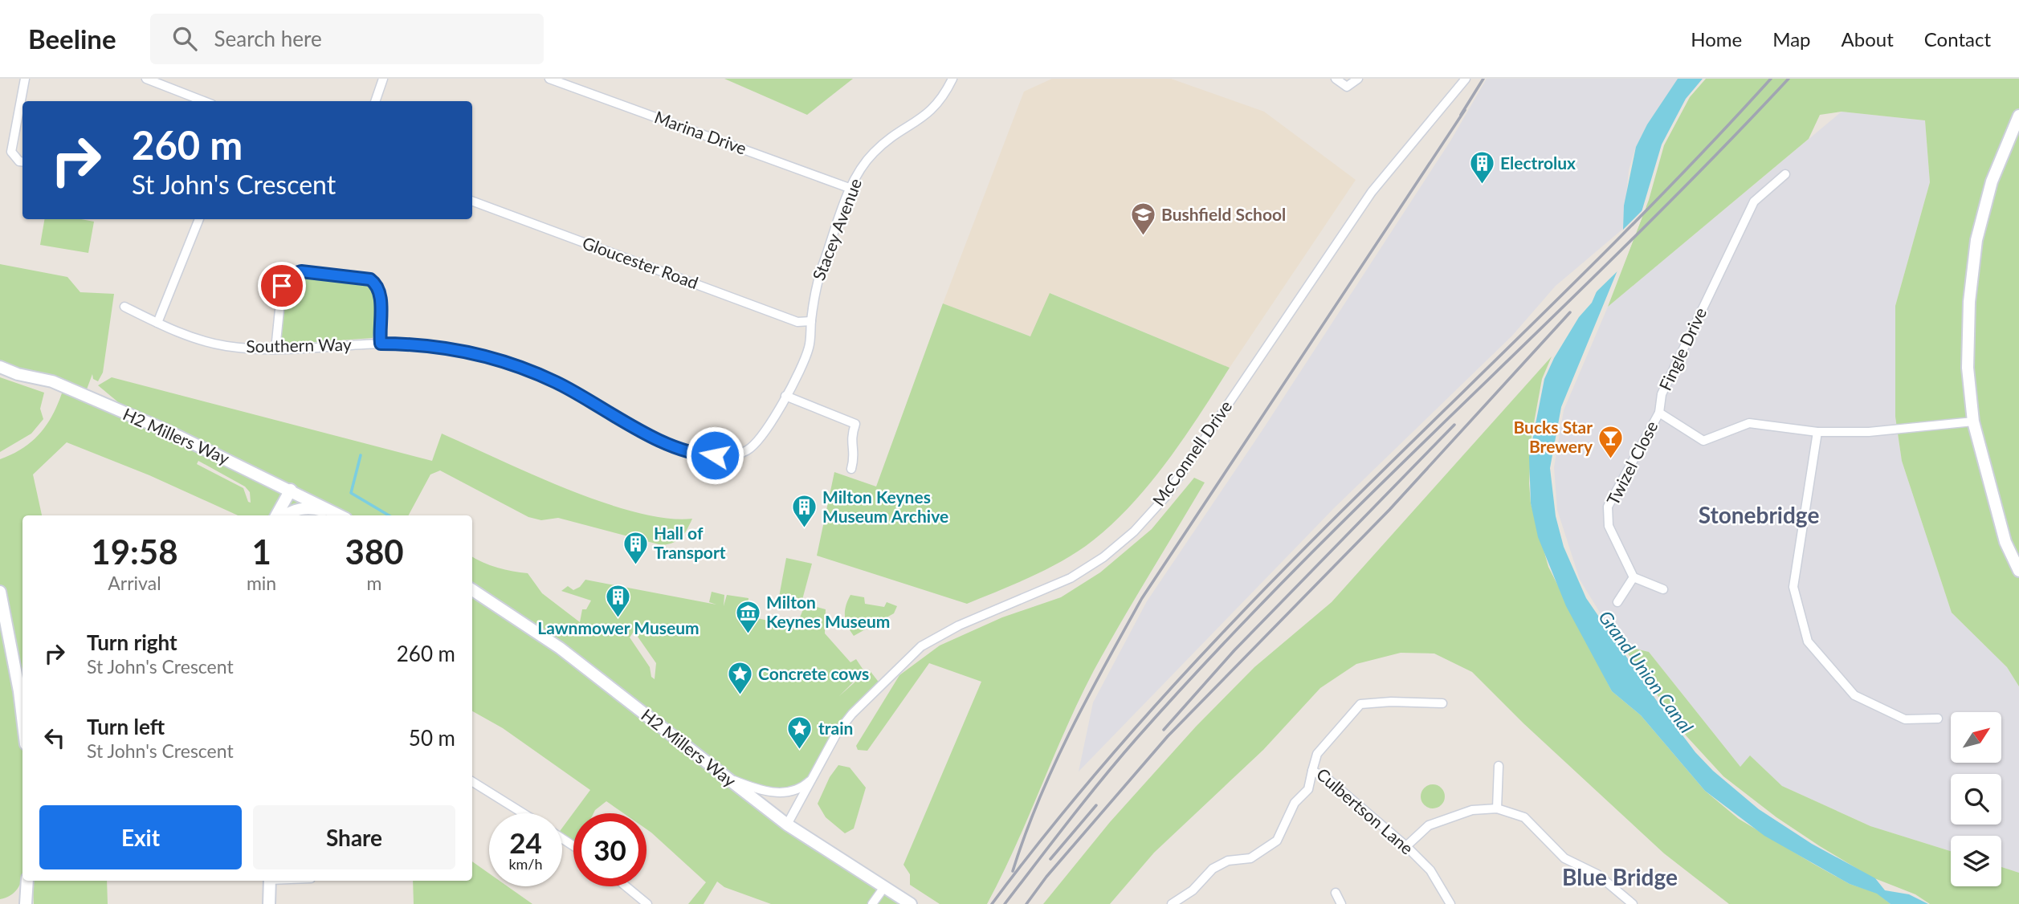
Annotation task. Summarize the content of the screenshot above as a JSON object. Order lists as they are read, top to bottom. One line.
{"streets":{"street":["Marina Drive","Stacey Avenue","Gloucester Road","Southern Way","Fingle Drive","H2 Millers Way","McConnell Drive","Twizel Close","Culbertson Lane"]},"crossings":[["Marina Drive","Stacey Avenue"],["Stacey Avenue","Gloucester Road"],["Stacey Avenue","Southern Way"],["Gloucester Road","Southern Way"],["Fingle Drive","Twizel Close"],["H2 Millers Way","McConnell Drive"]],"districts":["Stonebridge","Blue Bridge"],"water":["Grand Union Canal"],"places":{"building":["Electrolux","Milton Keynes Museum Archive","Hall of Transport","Lawnmower Museum"],"school or university":["Bushfield School"],"bar":["Bucks Star Brewery"],"museum":["Milton Keynes Museum"],"place":["Concrete cows","train"]},"north":"top right","page":{"header":"Beeline","search":"Search here","nav":["Home","Map","About","Contact"],"turn":["260 m","St John's Crescent"],"eta":["19:58","Arrival","1","min","380","m"],"list":[{"name":"Turn right","note":"St John's Crescent","value":"260 m"},{"name":"Turn left","note":"St John's Crescent","value":"50 m"}],"buttons":["Exit","Share"],"speed":"24 km/h","limit":"30"}}
